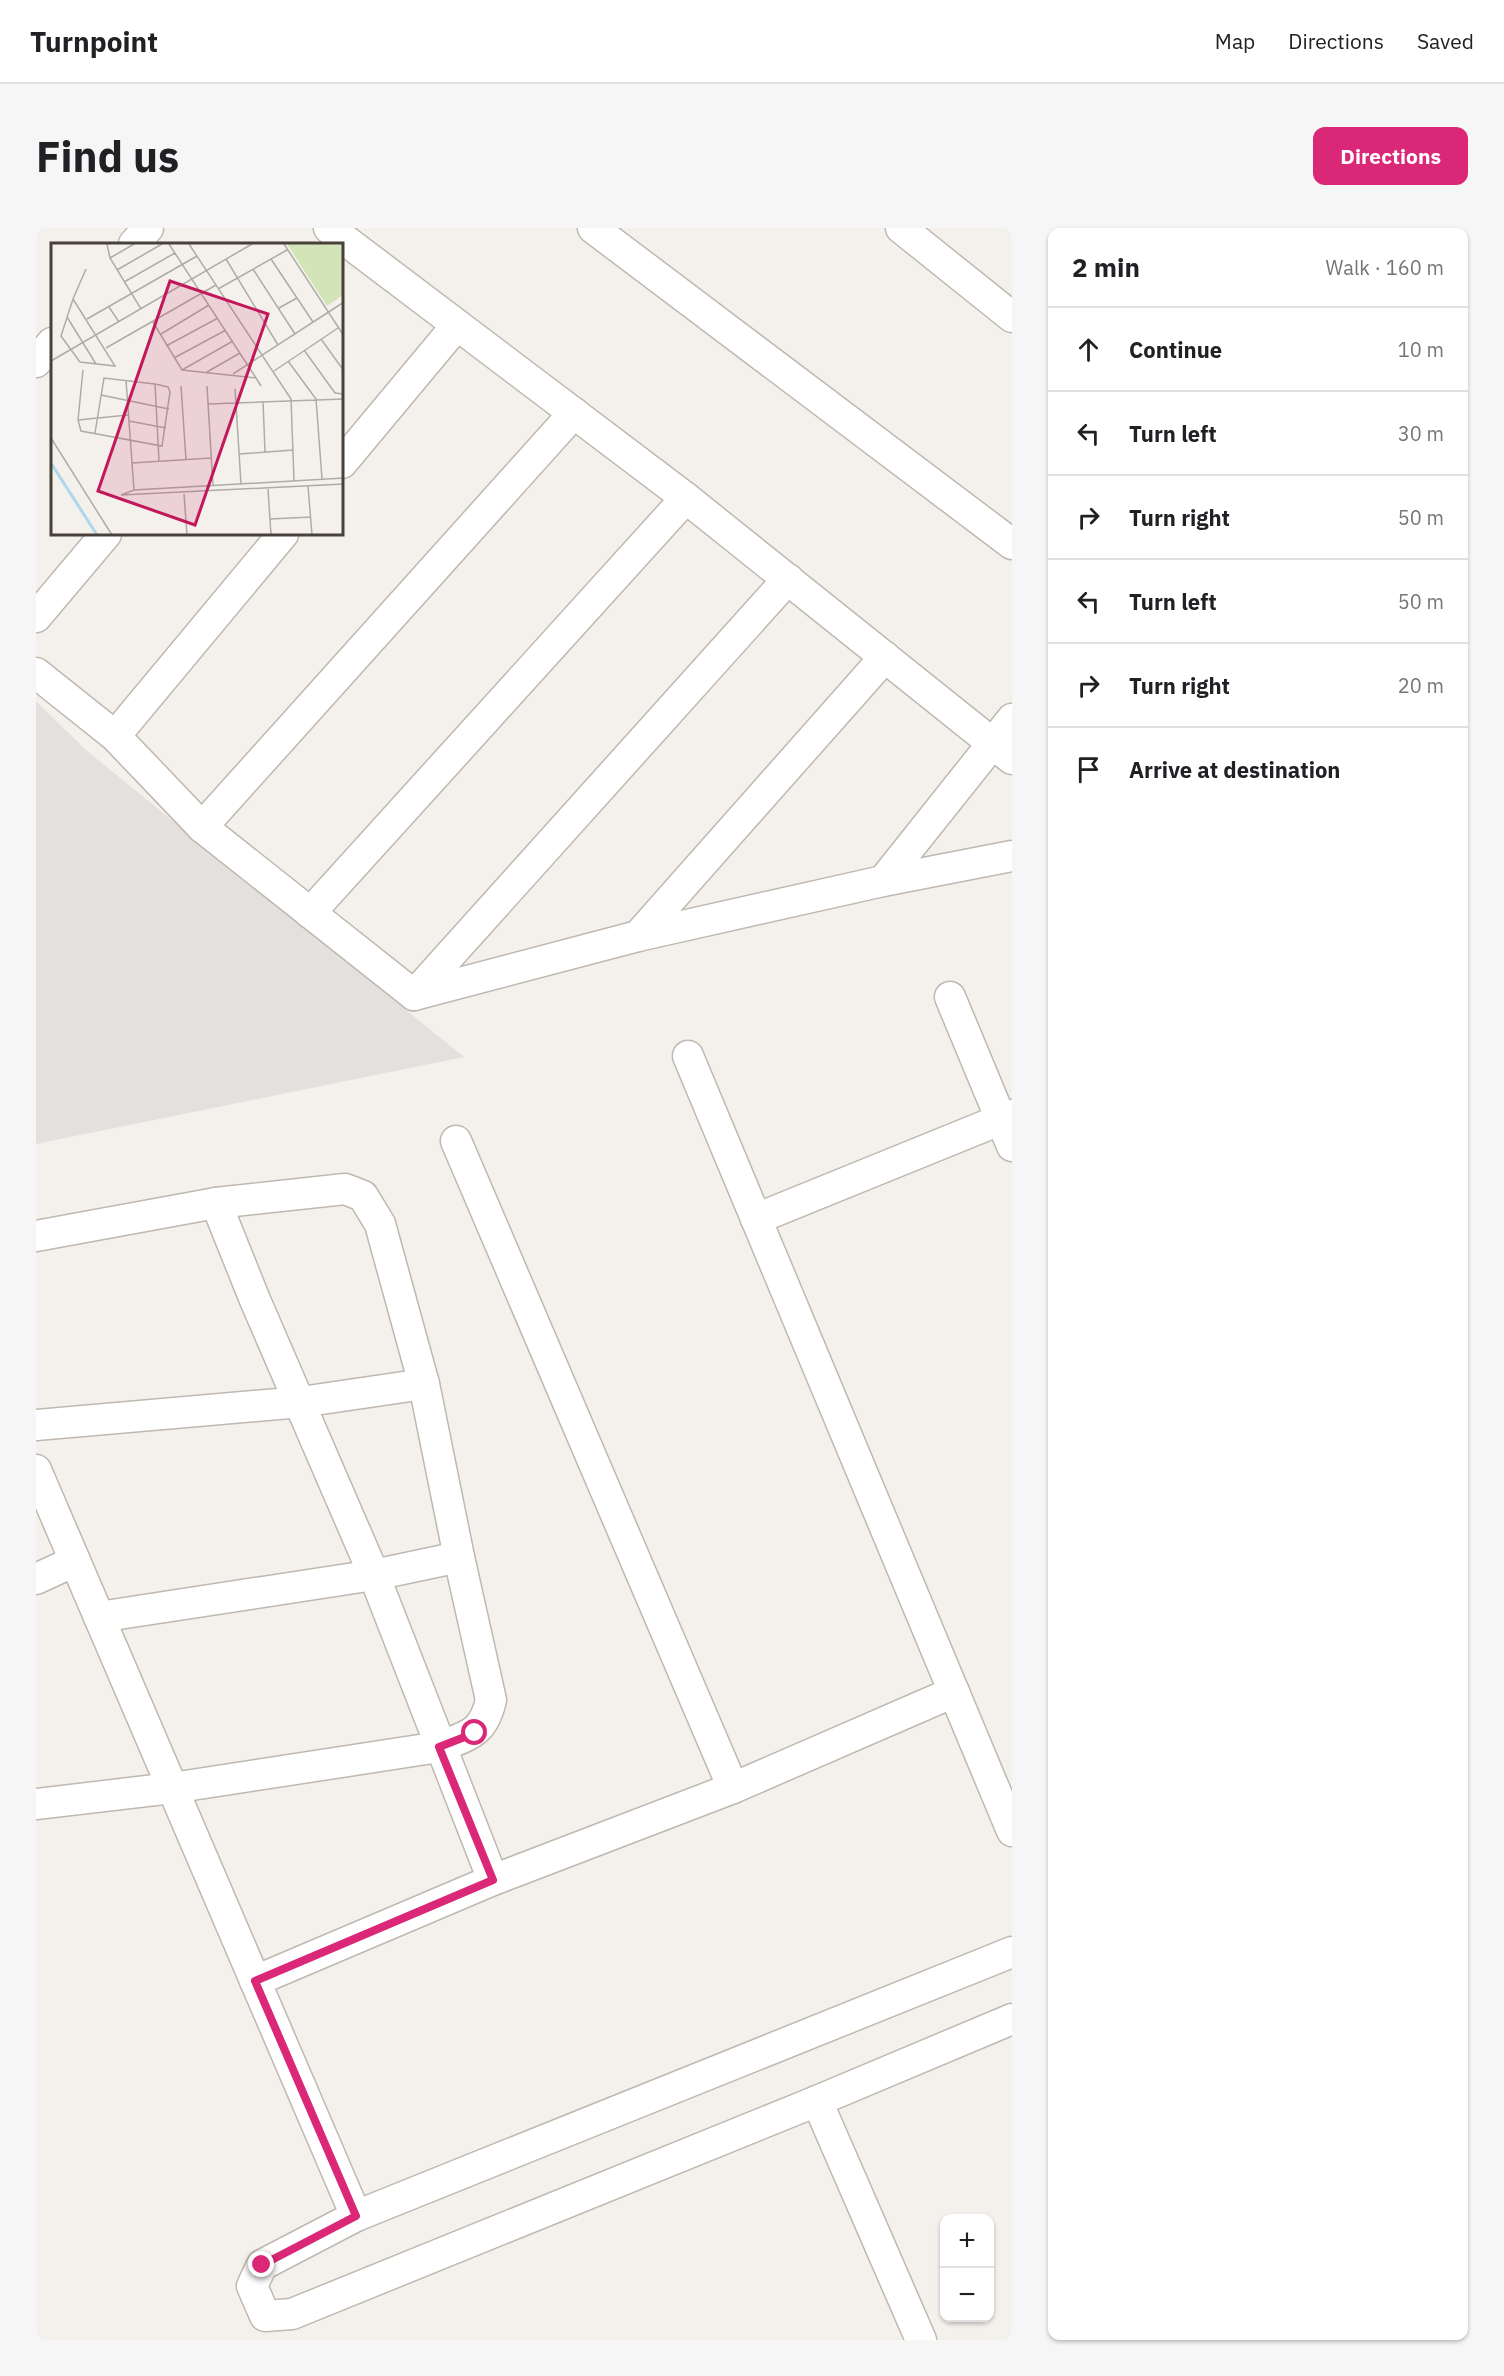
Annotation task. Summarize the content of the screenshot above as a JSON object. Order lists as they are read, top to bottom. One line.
{"page":{"header":"Turnpoint","nav":["Map","Directions","Saved"],"buttons":"Directions","title":"Find us","heading":["2 min","Walk · 160 m"],"list":[["Continue","10 m"],["Turn left","30 m"],["Turn right","50 m"],["Turn left","50 m"],["Turn right","20 m"],"Arrive at destination"],"map_buttons":["+","−"]}}
